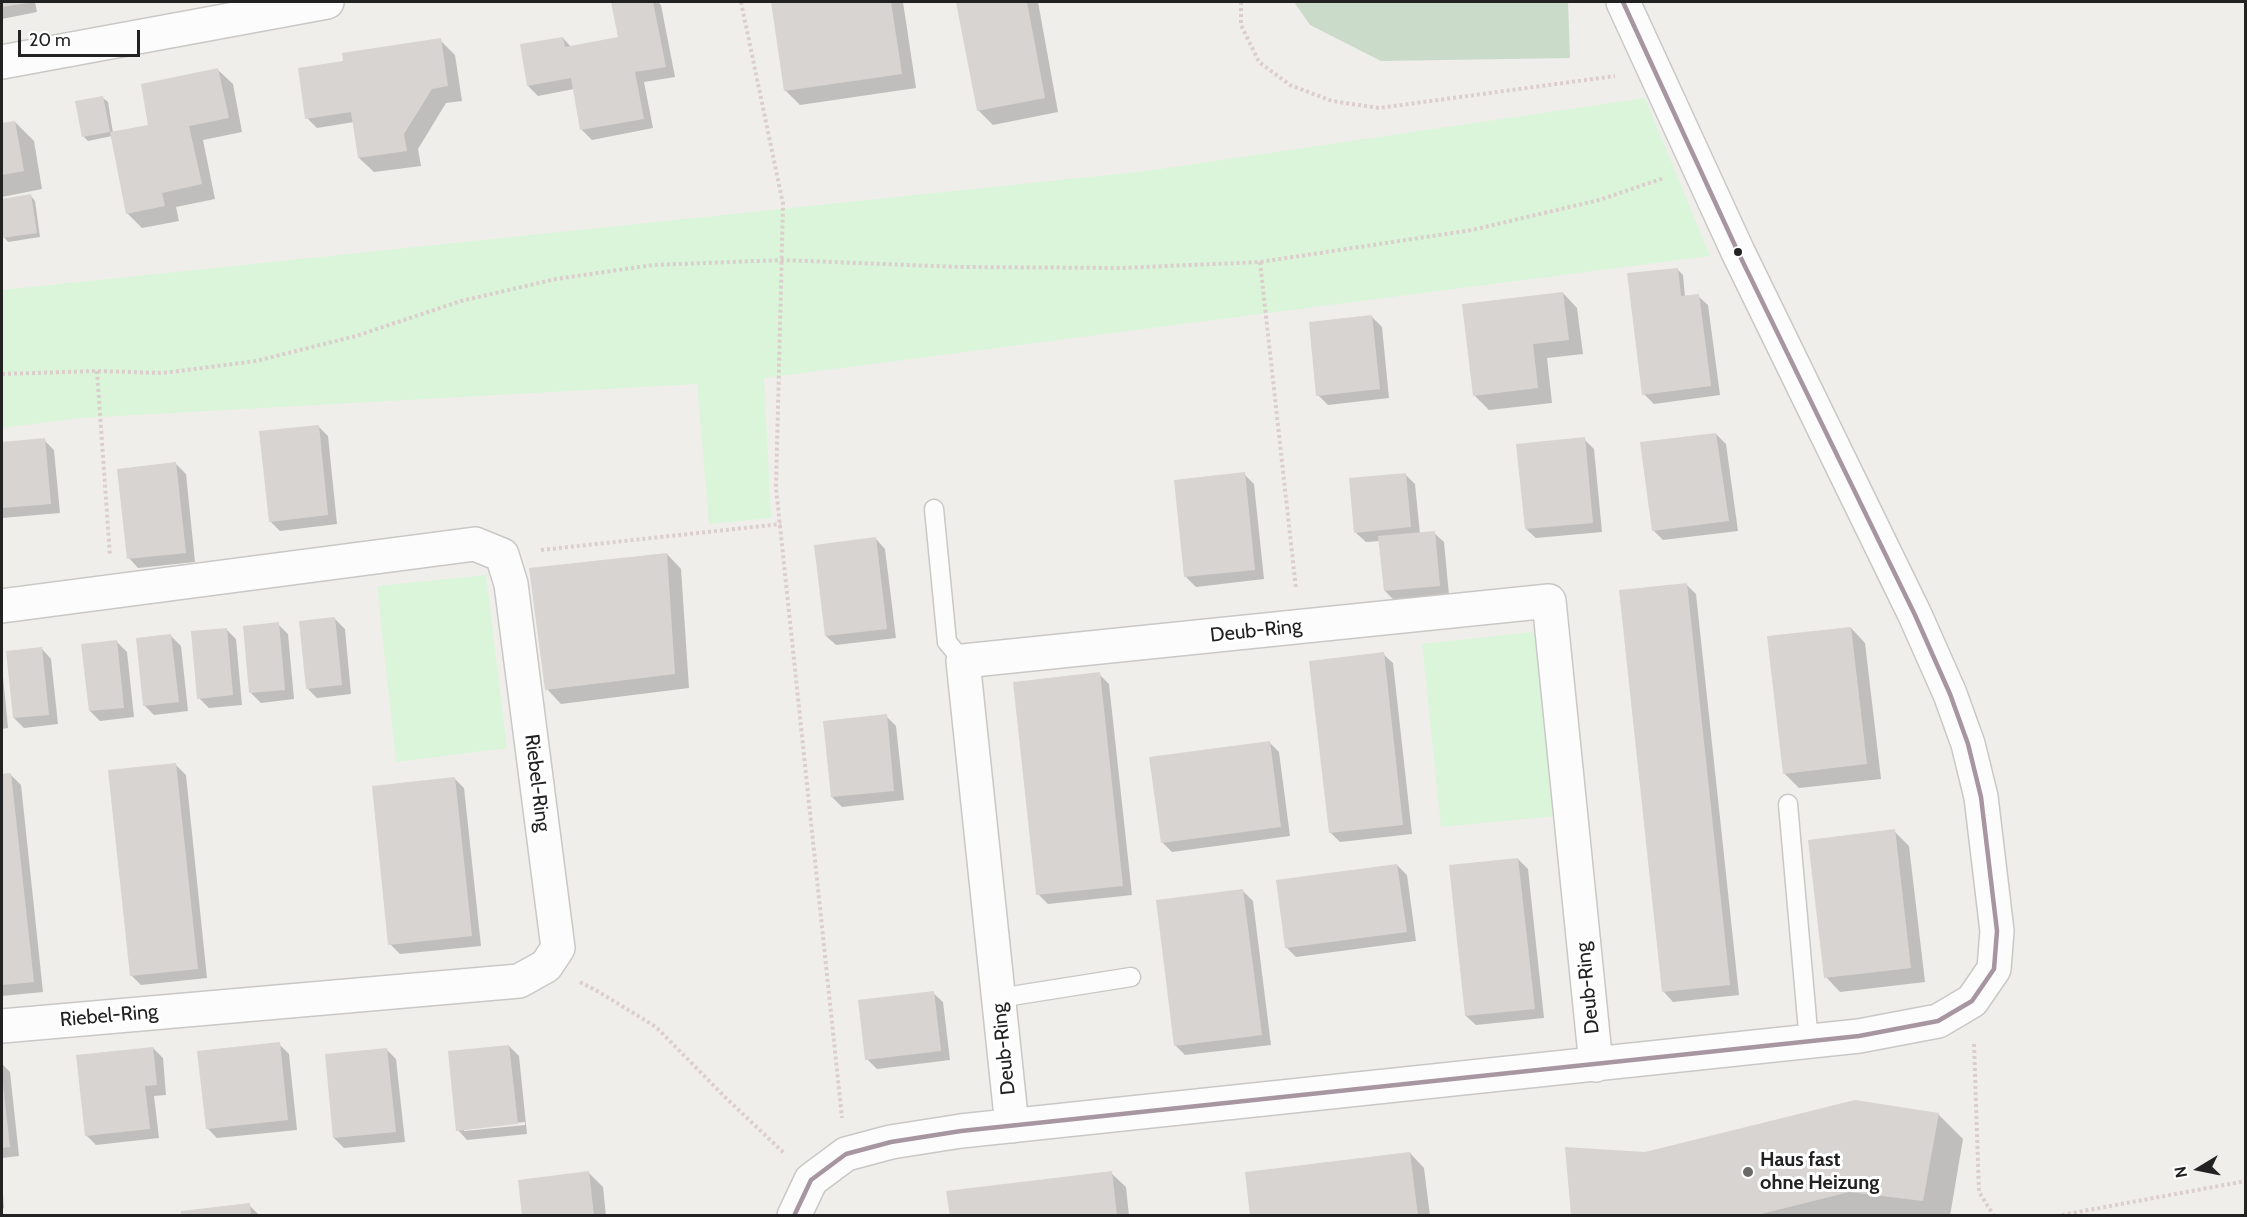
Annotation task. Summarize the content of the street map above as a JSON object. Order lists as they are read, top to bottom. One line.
{"streets":{"street":["Deub-Ring","Riebel-Ring"]},"places":["Haus fast ohne Heizung"],"scale_bar":"20 m","north":"left"}
